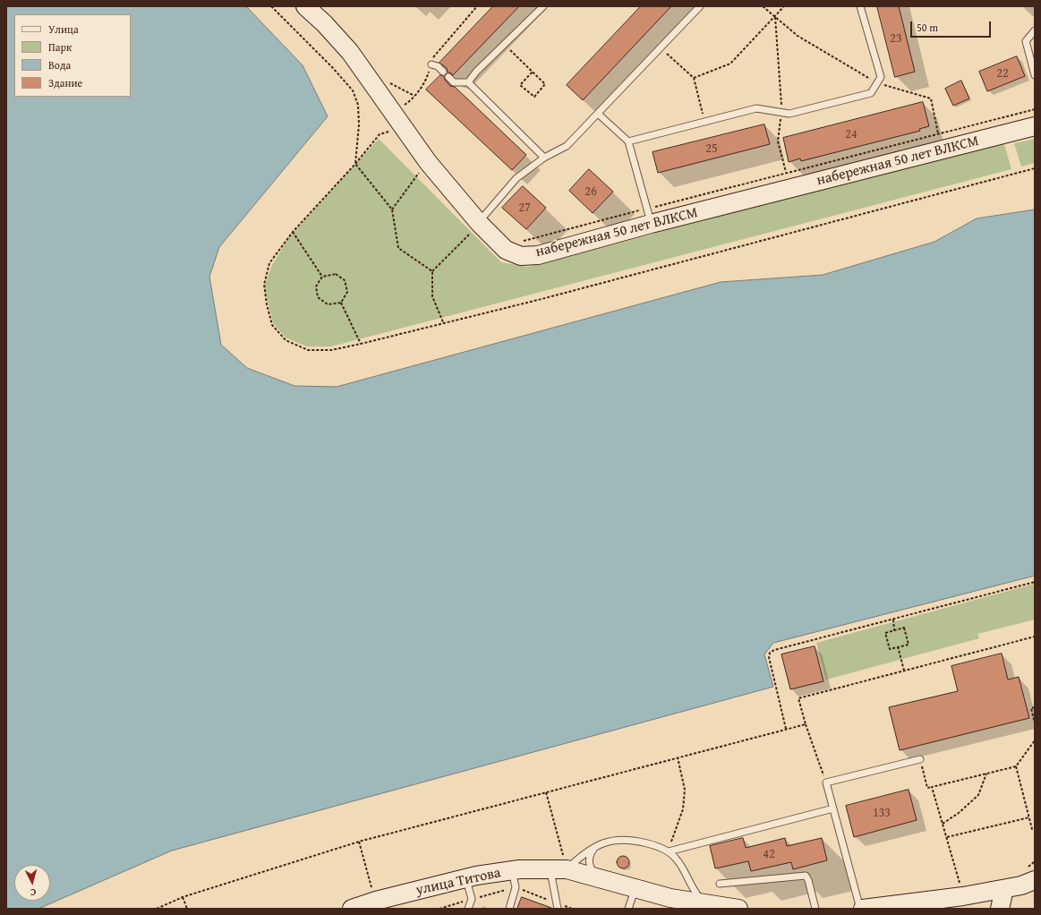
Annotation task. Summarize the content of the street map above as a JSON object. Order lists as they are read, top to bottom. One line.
{"streets":{"street":["набережная 50 лет ВЛКСМ","улица Титова"]},"house_numbers":["23","22","24","25","26","27","133","42"],"legend":["Улица","Парк","Вода","Здание"],"scale_bar":"50 m","north":"bottom"}
